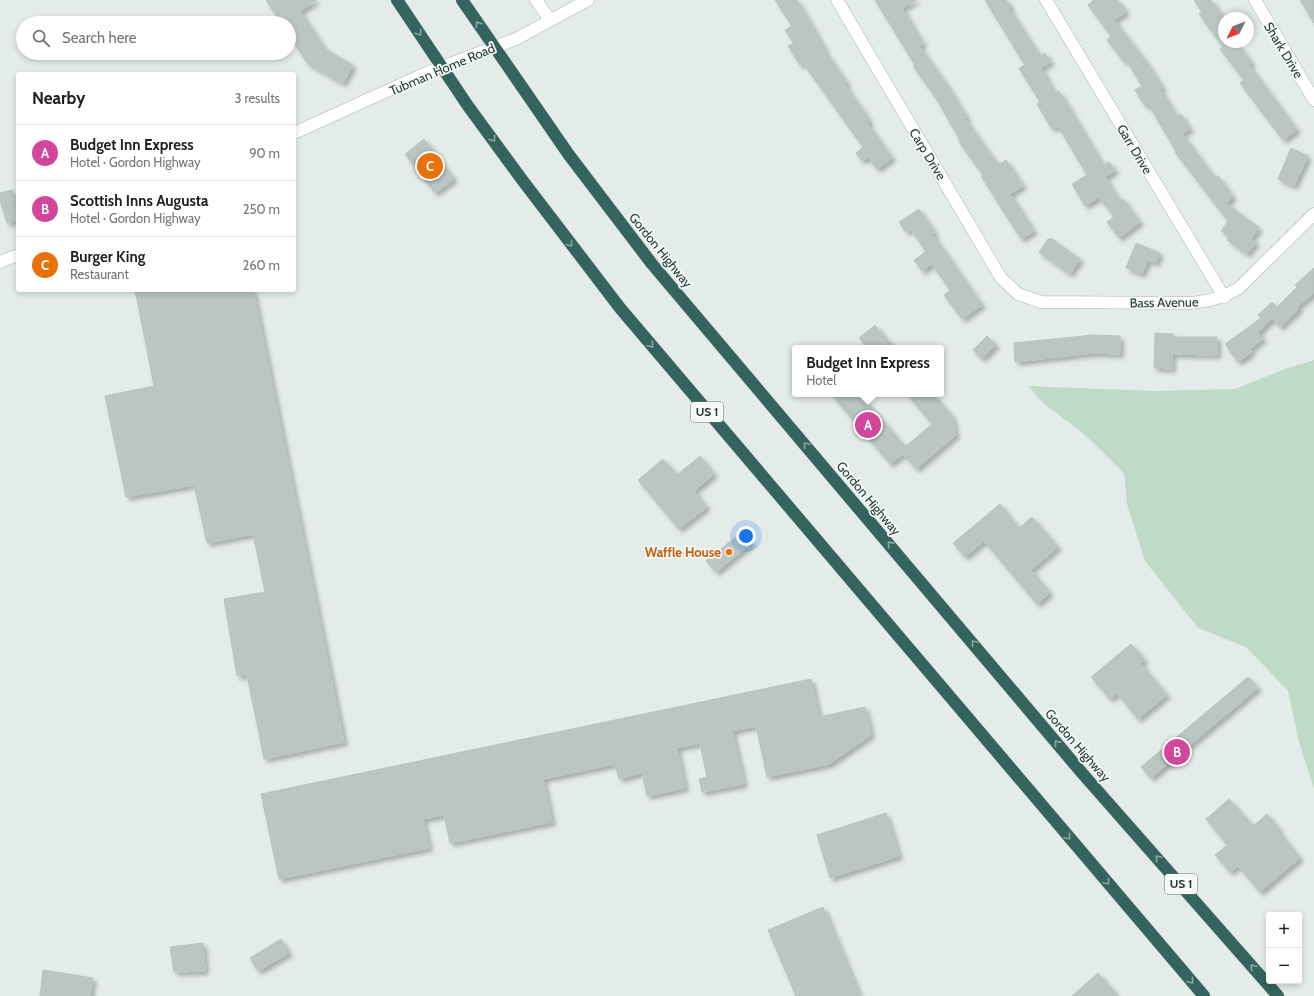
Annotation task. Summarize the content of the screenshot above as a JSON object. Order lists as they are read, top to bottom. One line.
{"streets":{"highway":["Gordon Highway","US 1"],"street":["Shark Drive","Tubman Home Road","Garr Drive","Carp Drive","Bass Avenue"]},"crossings":[["Tubman Home Road","Gordon Highway"],["Tubman Home Road","US 1"],["Garr Drive","Bass Avenue"],["Carp Drive","Bass Avenue"]],"places":["Waffle House"],"north":"bottom left","page":{"search":"Search here","heading":["Nearby","3 results"],"list":[{"mark":"A","name":"Budget Inn Express","note":"Hotel · Gordon Highway","value":"90 m"},{"mark":"B","name":"Scottish Inns Augusta","note":"Hotel · Gordon Highway","value":"250 m"},{"mark":"C","name":"Burger King","note":"Restaurant","value":"260 m"}],"pins":["C","A","B"],"popup":["Budget Inn Express","Hotel"],"map_buttons":["+","−"]}}
